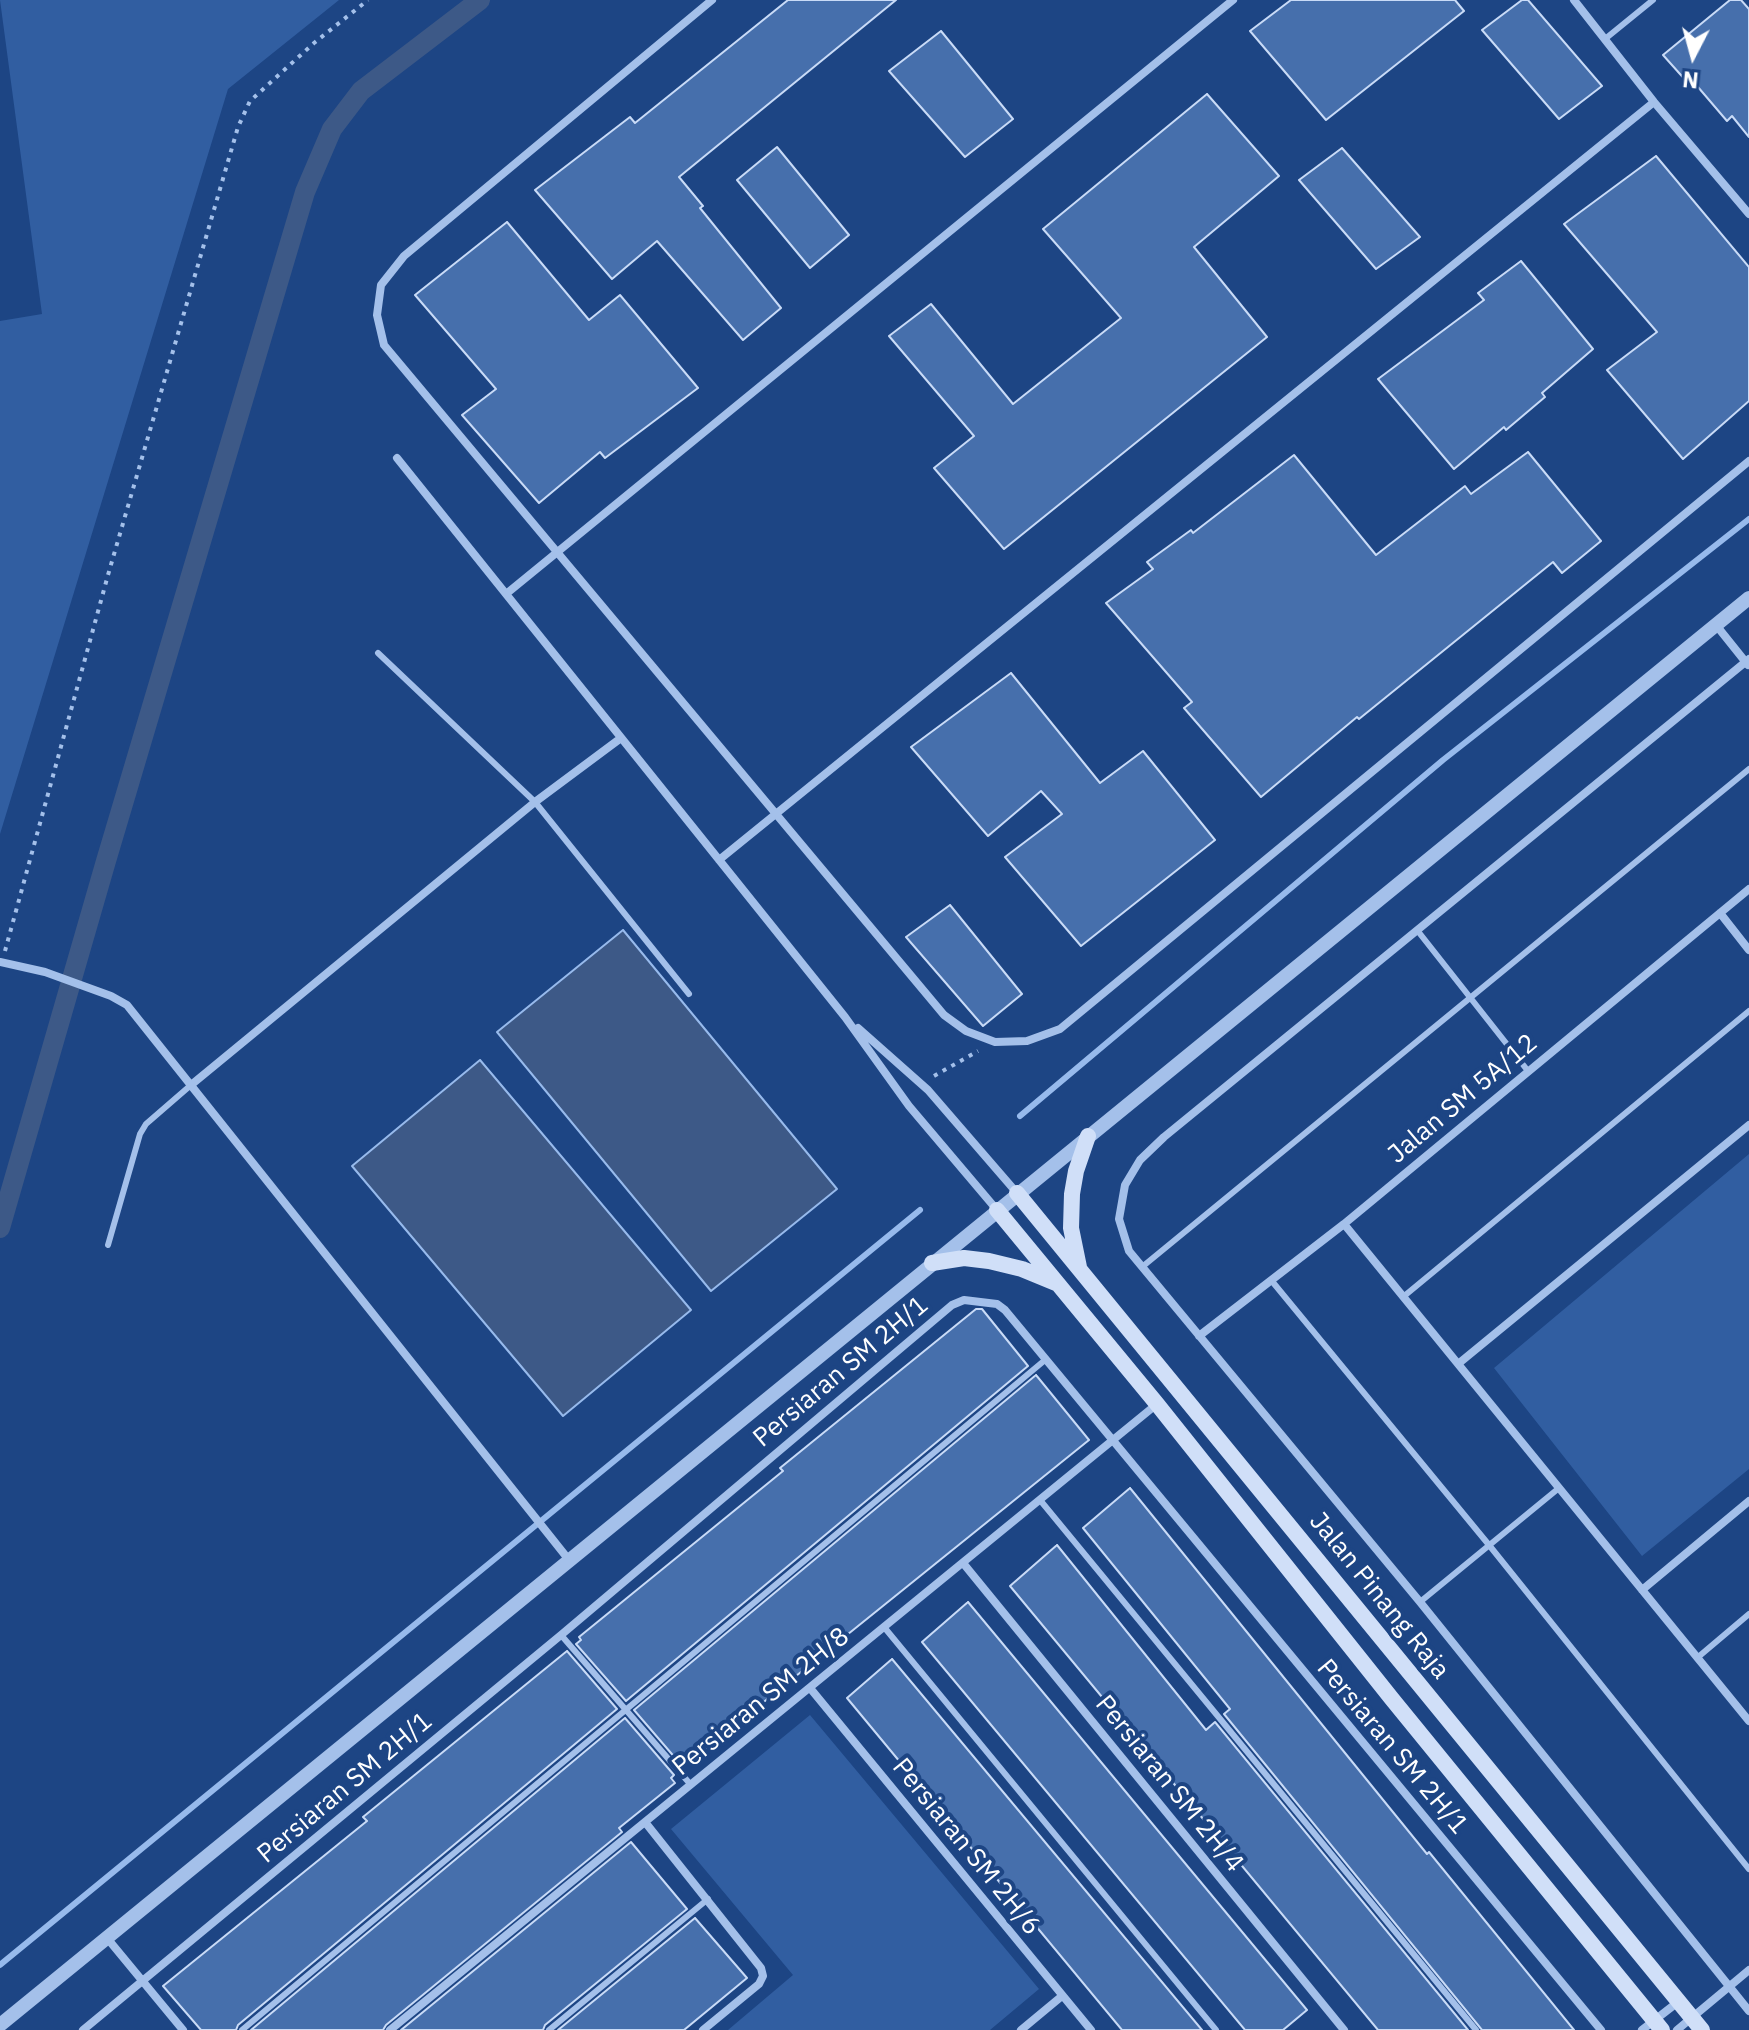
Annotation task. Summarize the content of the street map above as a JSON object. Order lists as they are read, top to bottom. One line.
{"streets":{"main road":["Jalan Pinang Raja"],"street":["Jalan SM 5A/12","Persiaran SM 2H/1","Persiaran SM 2H/8","Persiaran SM 2H/4","Persiaran SM 2H/6"]},"crossings":[["Persiaran SM 2H/1","Persiaran SM 2H/8"],["Persiaran SM 2H/8","Persiaran SM 2H/4"],["Persiaran SM 2H/8","Persiaran SM 2H/6"]],"north":"bottom"}
